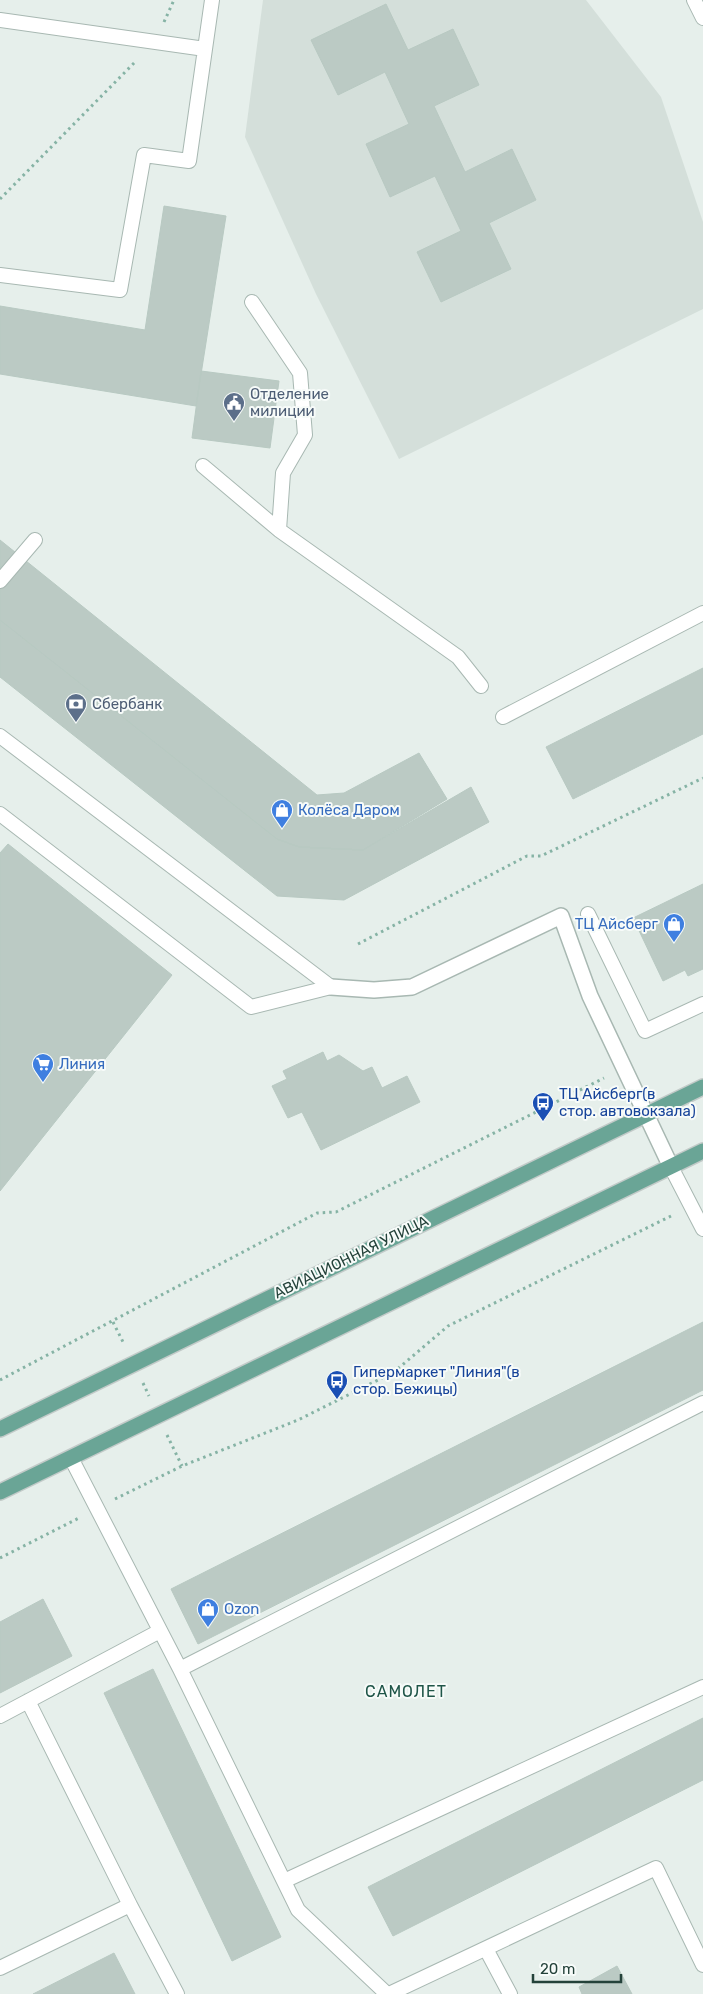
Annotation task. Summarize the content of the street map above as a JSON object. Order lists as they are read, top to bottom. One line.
{"streets":{"main road":["АВИАЦИОННАЯ УЛИЦА"]},"districts":["САМОЛЕТ"],"places":{"public building":["Отделение милиции"],"bank":["Сбербанк"],"shop":["Колёса Даром","ТЦ Айсберг","Ozon"],"supermarket":["Линия"],"bus stop":["ТЦ Айсберг(в стор. автовокзала)","Гипермаркет \"Линия\"(в стор. Бежицы)"]},"scale_bar":"20 m"}
